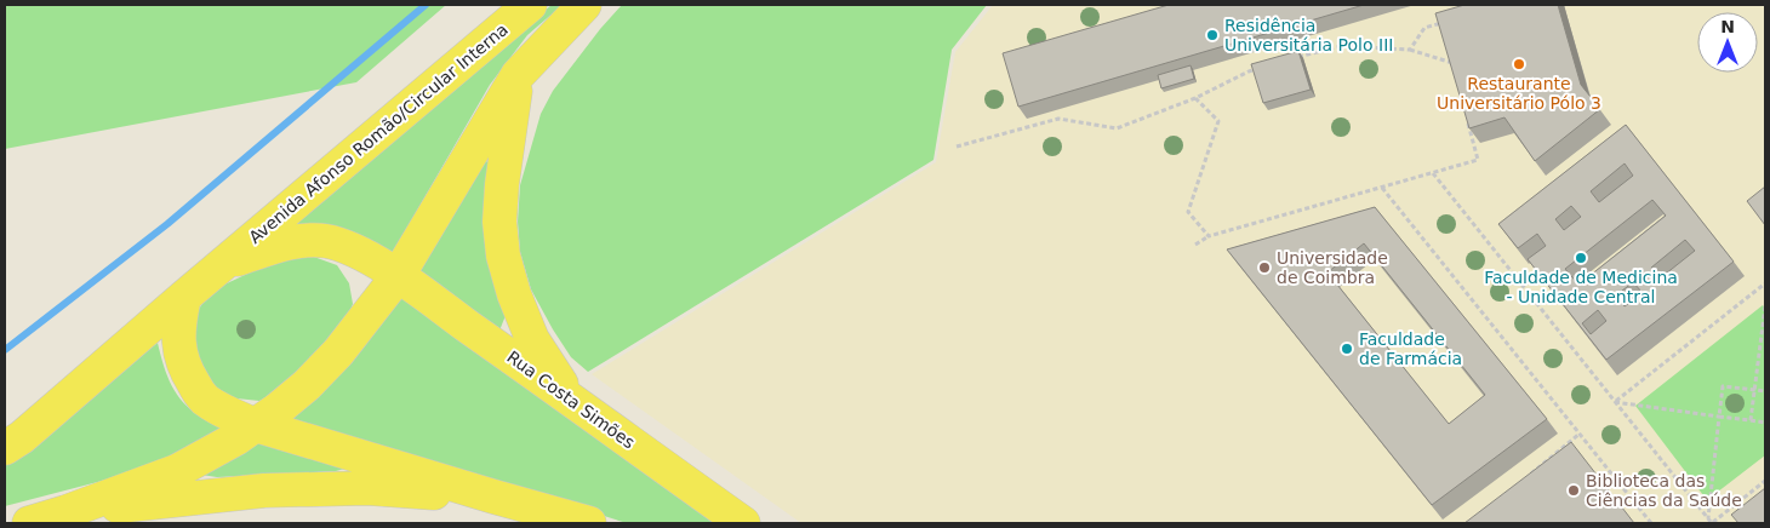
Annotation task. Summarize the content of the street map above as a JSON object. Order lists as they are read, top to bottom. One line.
{"streets":{"main road":["Avenida Afonso Romão/Circular Interna","Rua Costa Simões"]},"crossings":[["Avenida Afonso Romão/Circular Interna","Rua Costa Simões"]],"places":["Residência Universitária Polo III","Restaurante Universitário Pólo 3","Faculdade de Medicina - Unidade Central","Universidade de Coimbra","Faculdade de Farmácia","Biblioteca das Ciências da Saúde"],"north":"top"}
